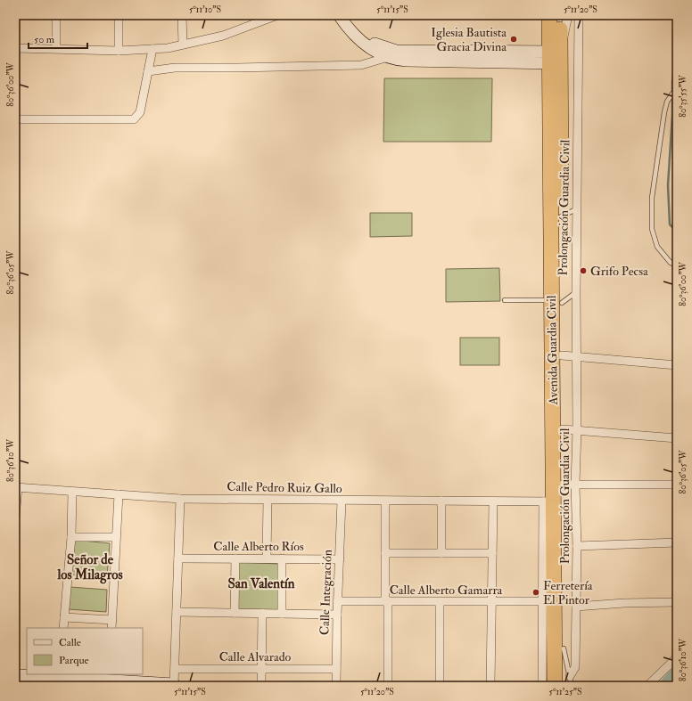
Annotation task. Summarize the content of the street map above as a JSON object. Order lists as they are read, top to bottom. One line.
{"streets":{"highway":["Avenida Guardia Civil"],"street":["Prolongación Guardia Civil","Calle Pedro Ruiz Gallo","Calle Alberto Ríos","Calle Alberto Gamarra","Calle Integración","Calle Alvarado"]},"crossings":[["Prolongación Guardia Civil","Avenida Guardia Civil"],["Avenida Guardia Civil","Calle Pedro Ruiz Gallo"],["Avenida Guardia Civil","Calle Alberto Gamarra"],["Calle Pedro Ruiz Gallo","Calle Integración"],["Calle Alberto Ríos","Calle Integración"],["Calle Alberto Gamarra","Calle Integración"],["Calle Integración","Calle Alvarado"]],"districts":["Señor de los Milagros","San Valentín"],"places":["Iglesia Bautista Gracia Divina","Grifo Pecsa","Ferretería El Pintor"],"legend":["Calle","Parque"],"scale_bar":"50 m","coordinates":["5°11'10\"S","5°11'15\"S","5°11'20\"S","80°36'00\"W","80°35'55\"W","80°36'05\"W","80°36'10\"W","5°11'25\"S"]}
